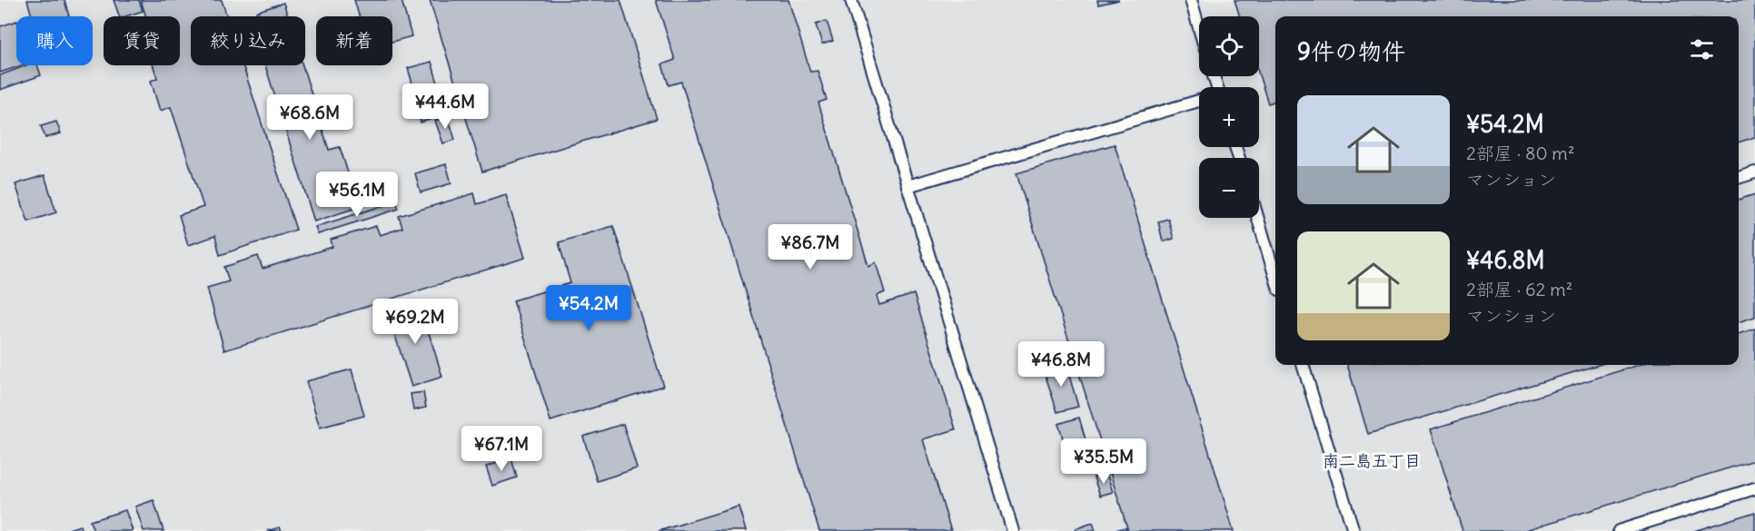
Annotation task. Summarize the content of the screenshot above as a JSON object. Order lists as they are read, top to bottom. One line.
{"districts":["南二島五丁目"],"page":{"map_buttons":["+","−"],"chip":["購入","賃貸","絞り込み","新着"],"heading":"9件の物件","list":[{"name":"¥54.2M","note":"2部屋 · 80 m² · マンション"},{"name":"¥46.8M","note":"2部屋 · 62 m² · マンション"}],"price":["¥44.6M","¥68.6M","¥56.1M","¥86.7M","¥54.2M","¥69.2M","¥46.8M","¥67.1M","¥35.5M"]}}
